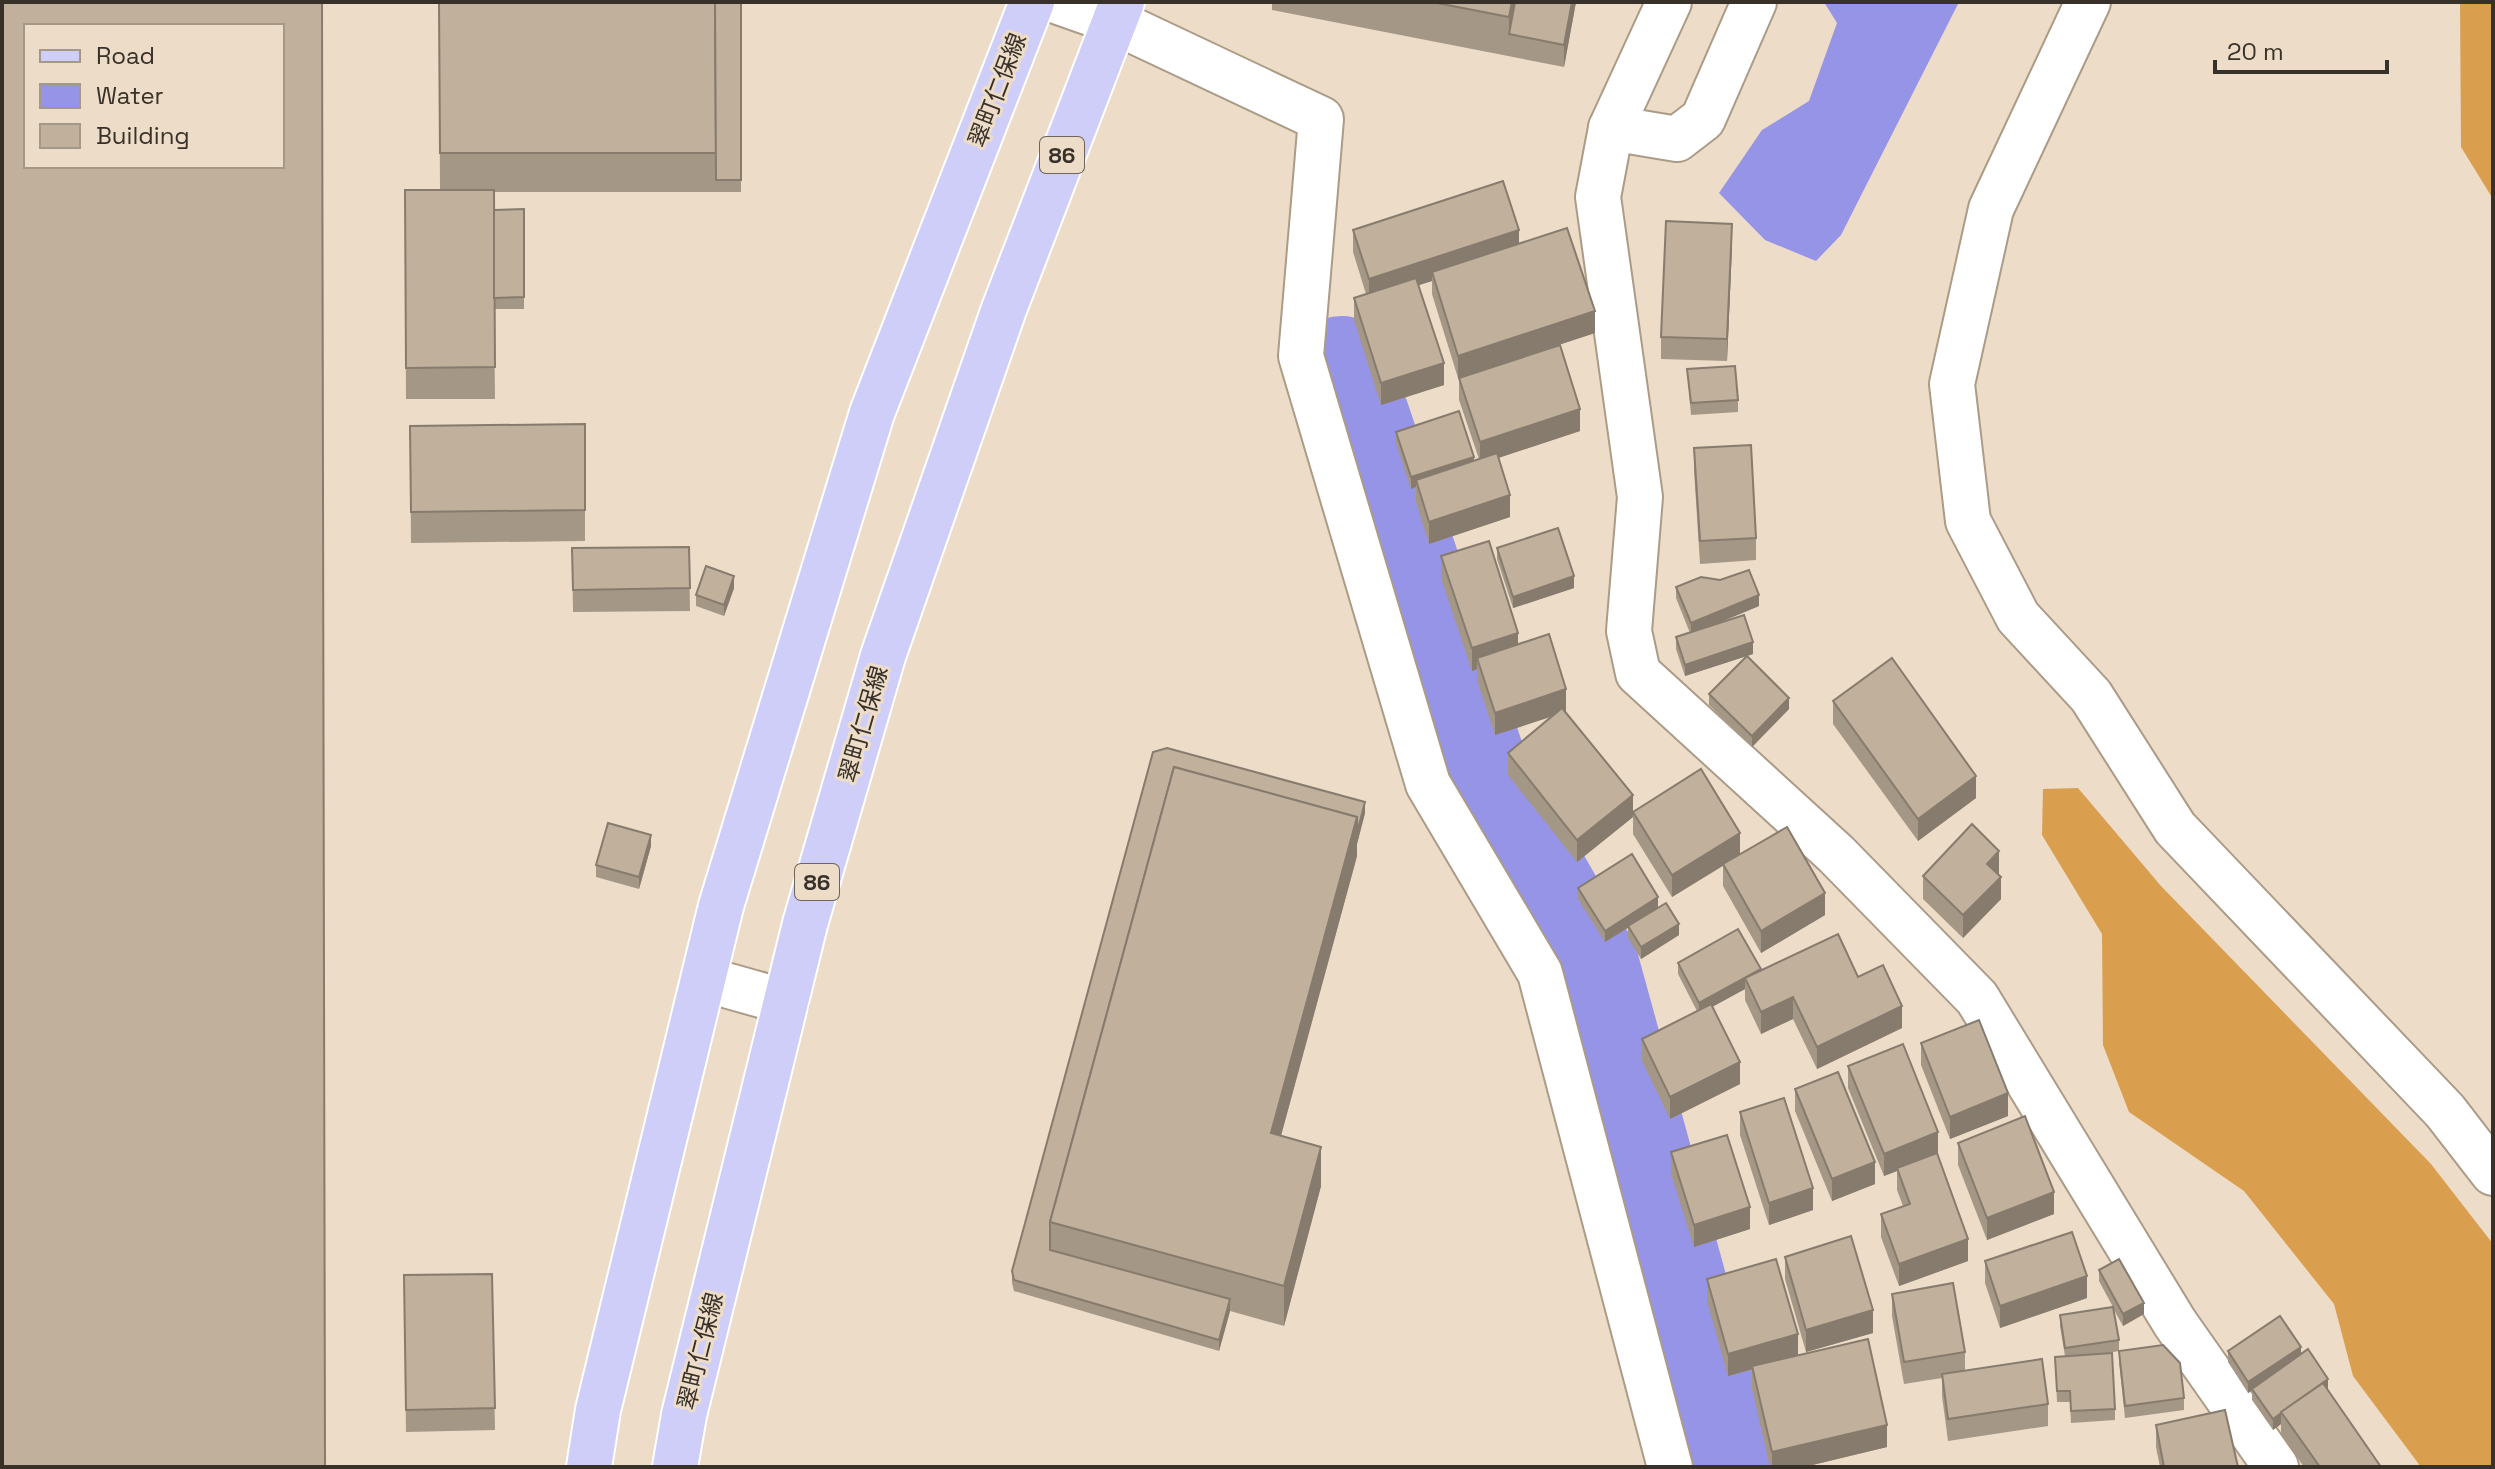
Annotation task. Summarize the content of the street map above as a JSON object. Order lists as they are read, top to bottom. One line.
{"streets":{"main road":["翠町仁保線","86"]},"legend":["Road","Water","Building"],"scale_bar":"20 m"}
